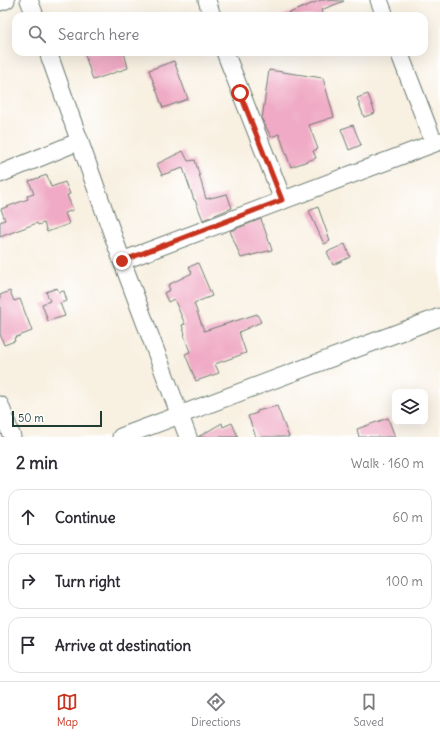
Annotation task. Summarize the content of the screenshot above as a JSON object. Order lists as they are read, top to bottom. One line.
{"scale_bar":"50 m","page":{"search":"Search here","scale":"50 m","heading":["2 min","Walk · 160 m"],"list":[["Continue","60 m"],["Turn right","100 m"],"Arrive at destination"],"nav":["Map","Directions","Saved"]}}
